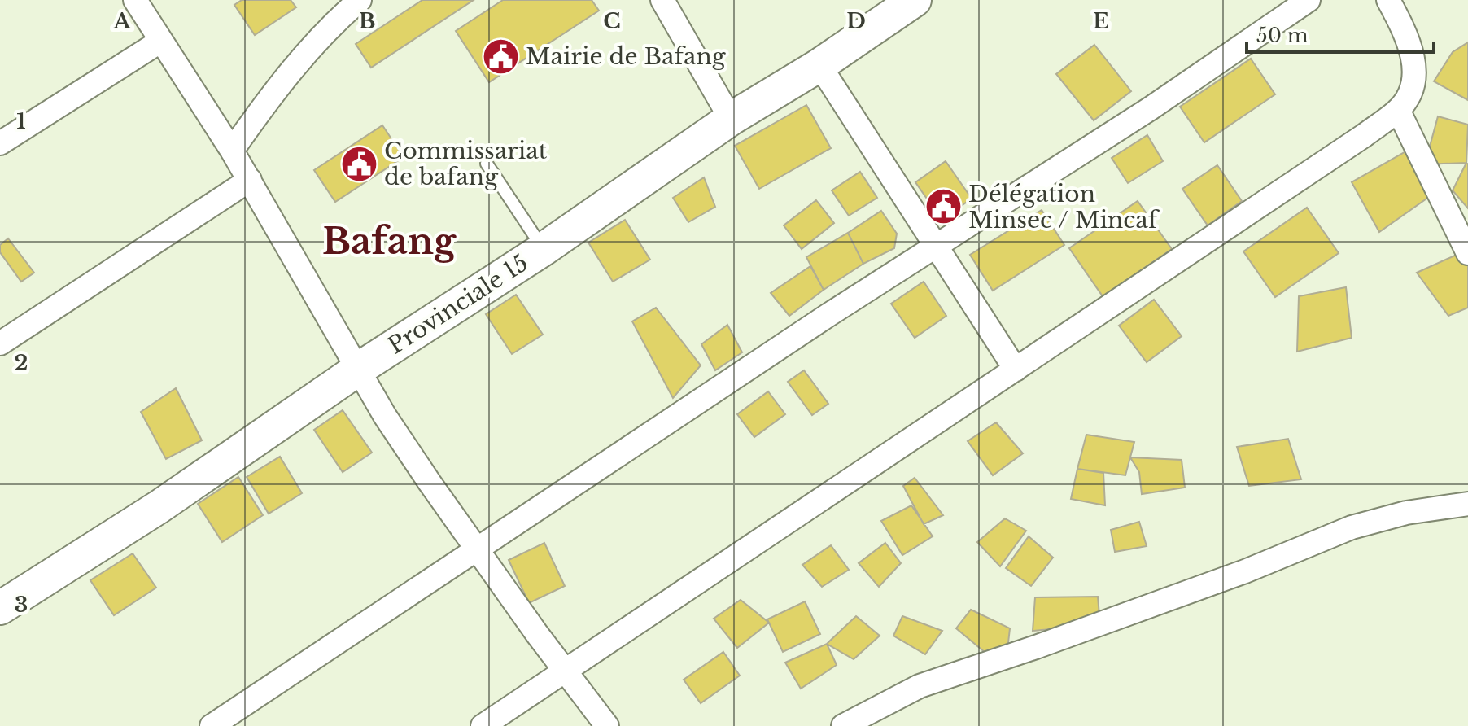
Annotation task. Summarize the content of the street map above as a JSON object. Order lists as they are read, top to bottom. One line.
{"streets":{"street":["Provinciale 15"]},"districts":["Bafang"],"places":{"public building":["Mairie de Bafang","Commissariat de bafang","Délégation Minsec / Mincaf"]},"scale_bar":"50 m","grid":{"columns":["A","B","C","D","E"],"rows":["1","2","3"]}}
